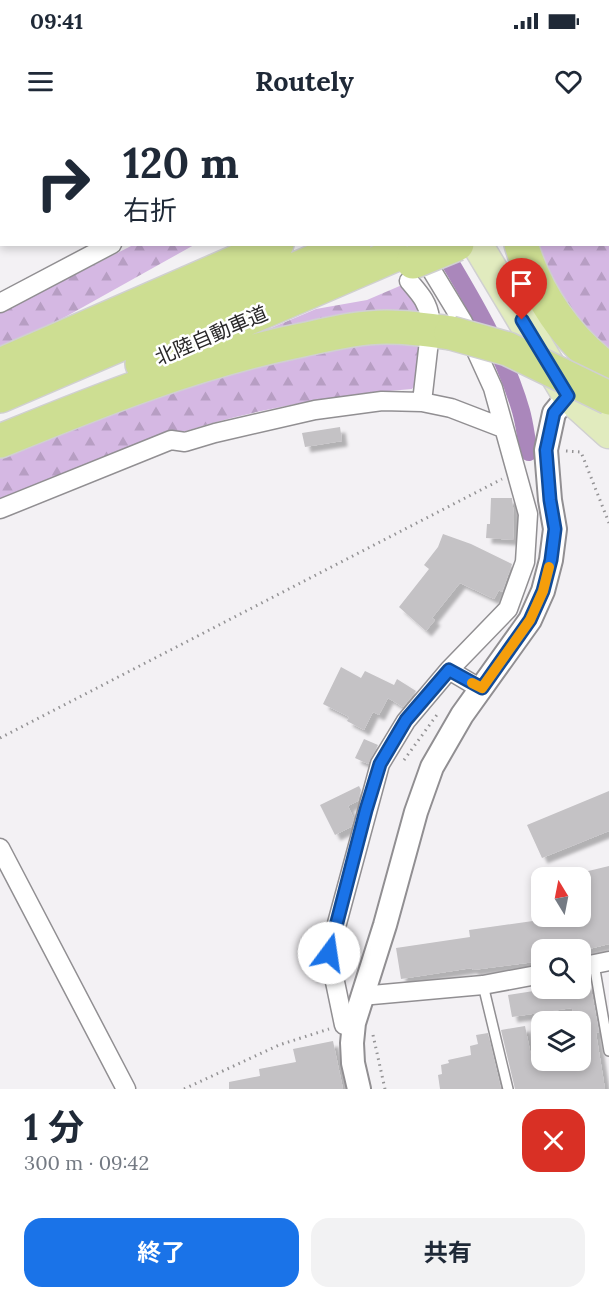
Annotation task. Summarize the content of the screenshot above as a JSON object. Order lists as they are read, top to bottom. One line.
{"streets":{"highway":["北陸自動車道"]},"north":"top","page":{"status":"09:41","header":"Routely","turn":["120 m","右折"],"heading":["1 分","300 m · 09:42"],"buttons":["終了","共有"]}}
